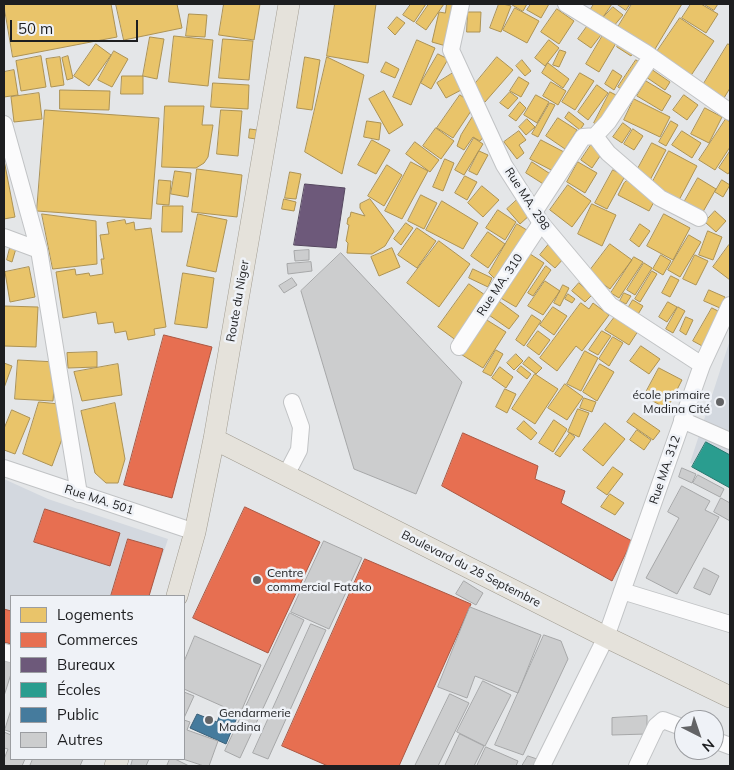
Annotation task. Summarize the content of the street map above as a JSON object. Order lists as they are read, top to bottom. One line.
{"streets":{"main road":["Route du Niger","Boulevard du 28 Septembre"],"street":["Rue MA. 298","Rue MA. 310","Rue MA. 312","Rue MA. 501"]},"crossings":[["Rue MA. 298","Rue MA. 310"],["Rue MA. 298","Rue MA. 312"],["Route du Niger","Rue MA. 501"],["Route du Niger","Boulevard du 28 Septembre"],["Rue MA. 312","Boulevard du 28 Septembre"]],"places":["école primaire Madina Cité","Centre commercial Fatako","Gendarmerie Madina"],"legend":["Logements","Commerces","Bureaux","Écoles","Public","Autres"],"scale_bar":"50 m","north":"bottom right"}
